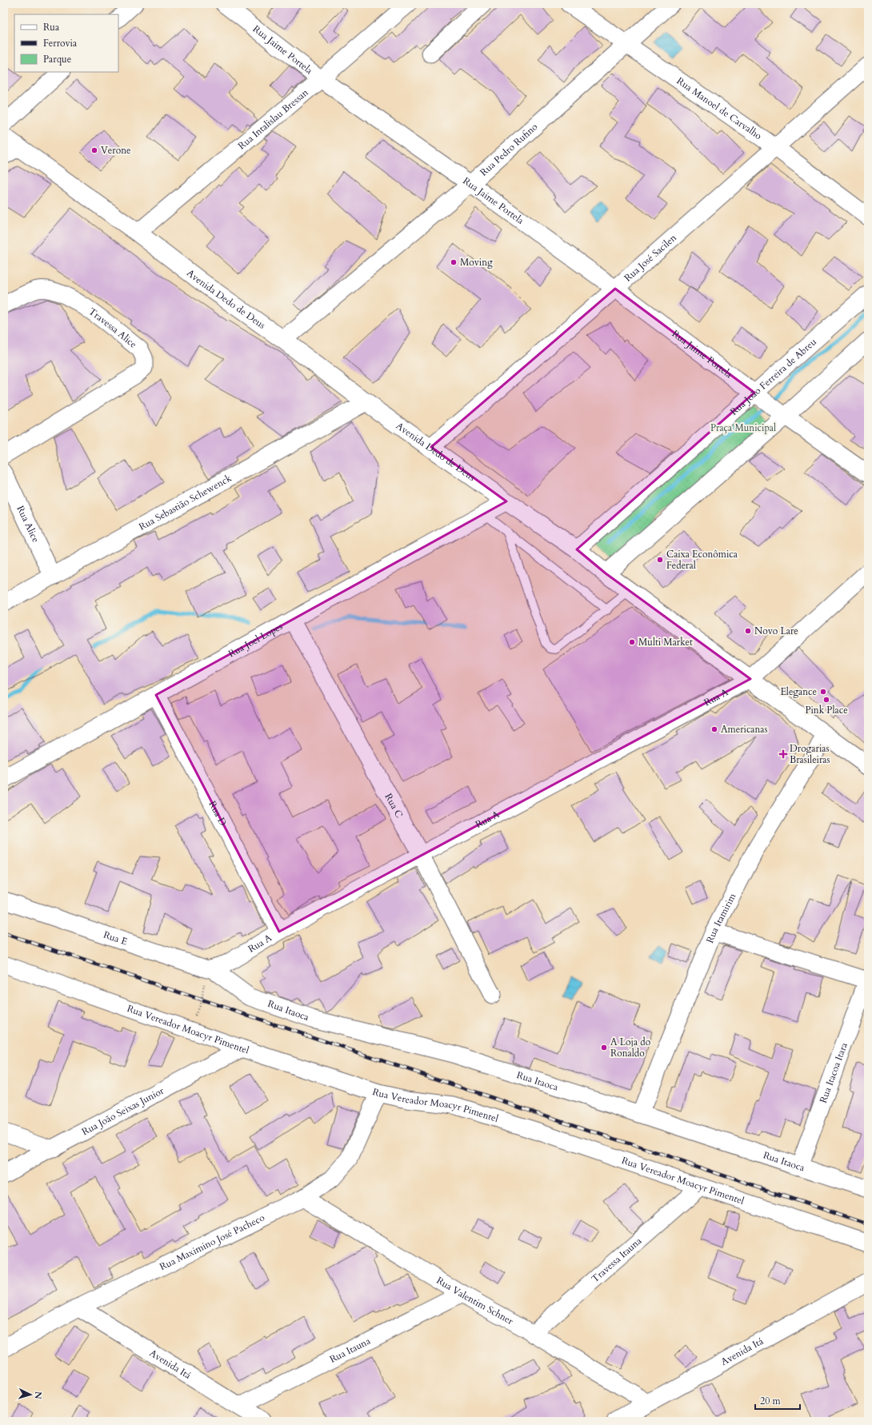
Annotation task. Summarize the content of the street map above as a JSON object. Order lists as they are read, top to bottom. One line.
{"streets":{"main road":["Avenida Dedo de Deus","Rua Maximino José Pacheco","Avenida Itá"],"street":["Rua Jaime Portela","Rua Manoel de Carvalho","Rua Intalislau Bressan","Rua Pedro Rufino","Rua José Sacilen","Travessa Alice","Rua João Ferreira de Abreu","Rua Sebastião Schewenck","Rua Alice","Rua Joel Lopes","Rua A","Rua C","Rua D","Rua Itamirim","Rua E","Rua Itaoca","Rua Vereador Moacyr Pimentel","Rua Itacoa Itara","Rua João Seixas Junior","Travessa Itauna","Rua Valentim Schner","Rua Itauna"]},"crossings":[["Rua Jaime Portela","Rua Intalislau Bressan"],["Rua Jaime Portela","Rua Pedro Rufino"],["Rua Jaime Portela","Rua José Sacilen"],["Rua Jaime Portela","Rua João Ferreira de Abreu"],["Rua Manoel de Carvalho","Rua Pedro Rufino"],["Rua Manoel de Carvalho","Rua José Sacilen"],["Rua Intalislau Bressan","Avenida Dedo de Deus"],["Rua Pedro Rufino","Avenida Dedo de Deus"],["Rua José Sacilen","Avenida Dedo de Deus"],["Avenida Dedo de Deus","Rua João Ferreira de Abreu"],["Avenida Dedo de Deus","Rua Sebastião Schewenck"],["Avenida Dedo de Deus","Rua Joel Lopes"],["Avenida Dedo de Deus","Rua A"],["Avenida Dedo de Deus","Rua Itamirim"],["Rua Sebastião Schewenck","Rua Alice"],["Rua Joel Lopes","Rua C"],["Rua Joel Lopes","Rua D"],["Rua A","Rua C"],["Rua A","Rua D"],["Rua A","Rua E"],["Rua A","Rua Itaoca"],["Rua Itamirim","Rua Itaoca"],["Rua E","Rua Itaoca"],["Rua Itaoca","Rua Itacoa Itara"],["Rua Vereador Moacyr Pimentel","Rua João Seixas Junior"],["Rua Vereador Moacyr Pimentel","Rua Maximino José Pacheco"],["Rua Vereador Moacyr Pimentel","Travessa Itauna"],["Rua Maximino José Pacheco","Rua Valentim Schner"],["Rua Maximino José Pacheco","Avenida Itá"],["Travessa Itauna","Rua Valentim Schner"],["Rua Valentim Schner","Rua Itauna"],["Rua Valentim Schner","Avenida Itá"],["Rua Itauna","Avenida Itá"]],"parks":["Praça Municipal"],"places":{"other":["Verone","Moving","Caixa Econômica Federal","Novo Lare","Multi Market","Elegance","Pink Place","Americanas","A Loja do Ronaldo"],"health":["Drogarias Brasileiras"]},"legend":["Rua","Ferrovia","Parque"],"scale_bar":"20 m","north":"right"}
